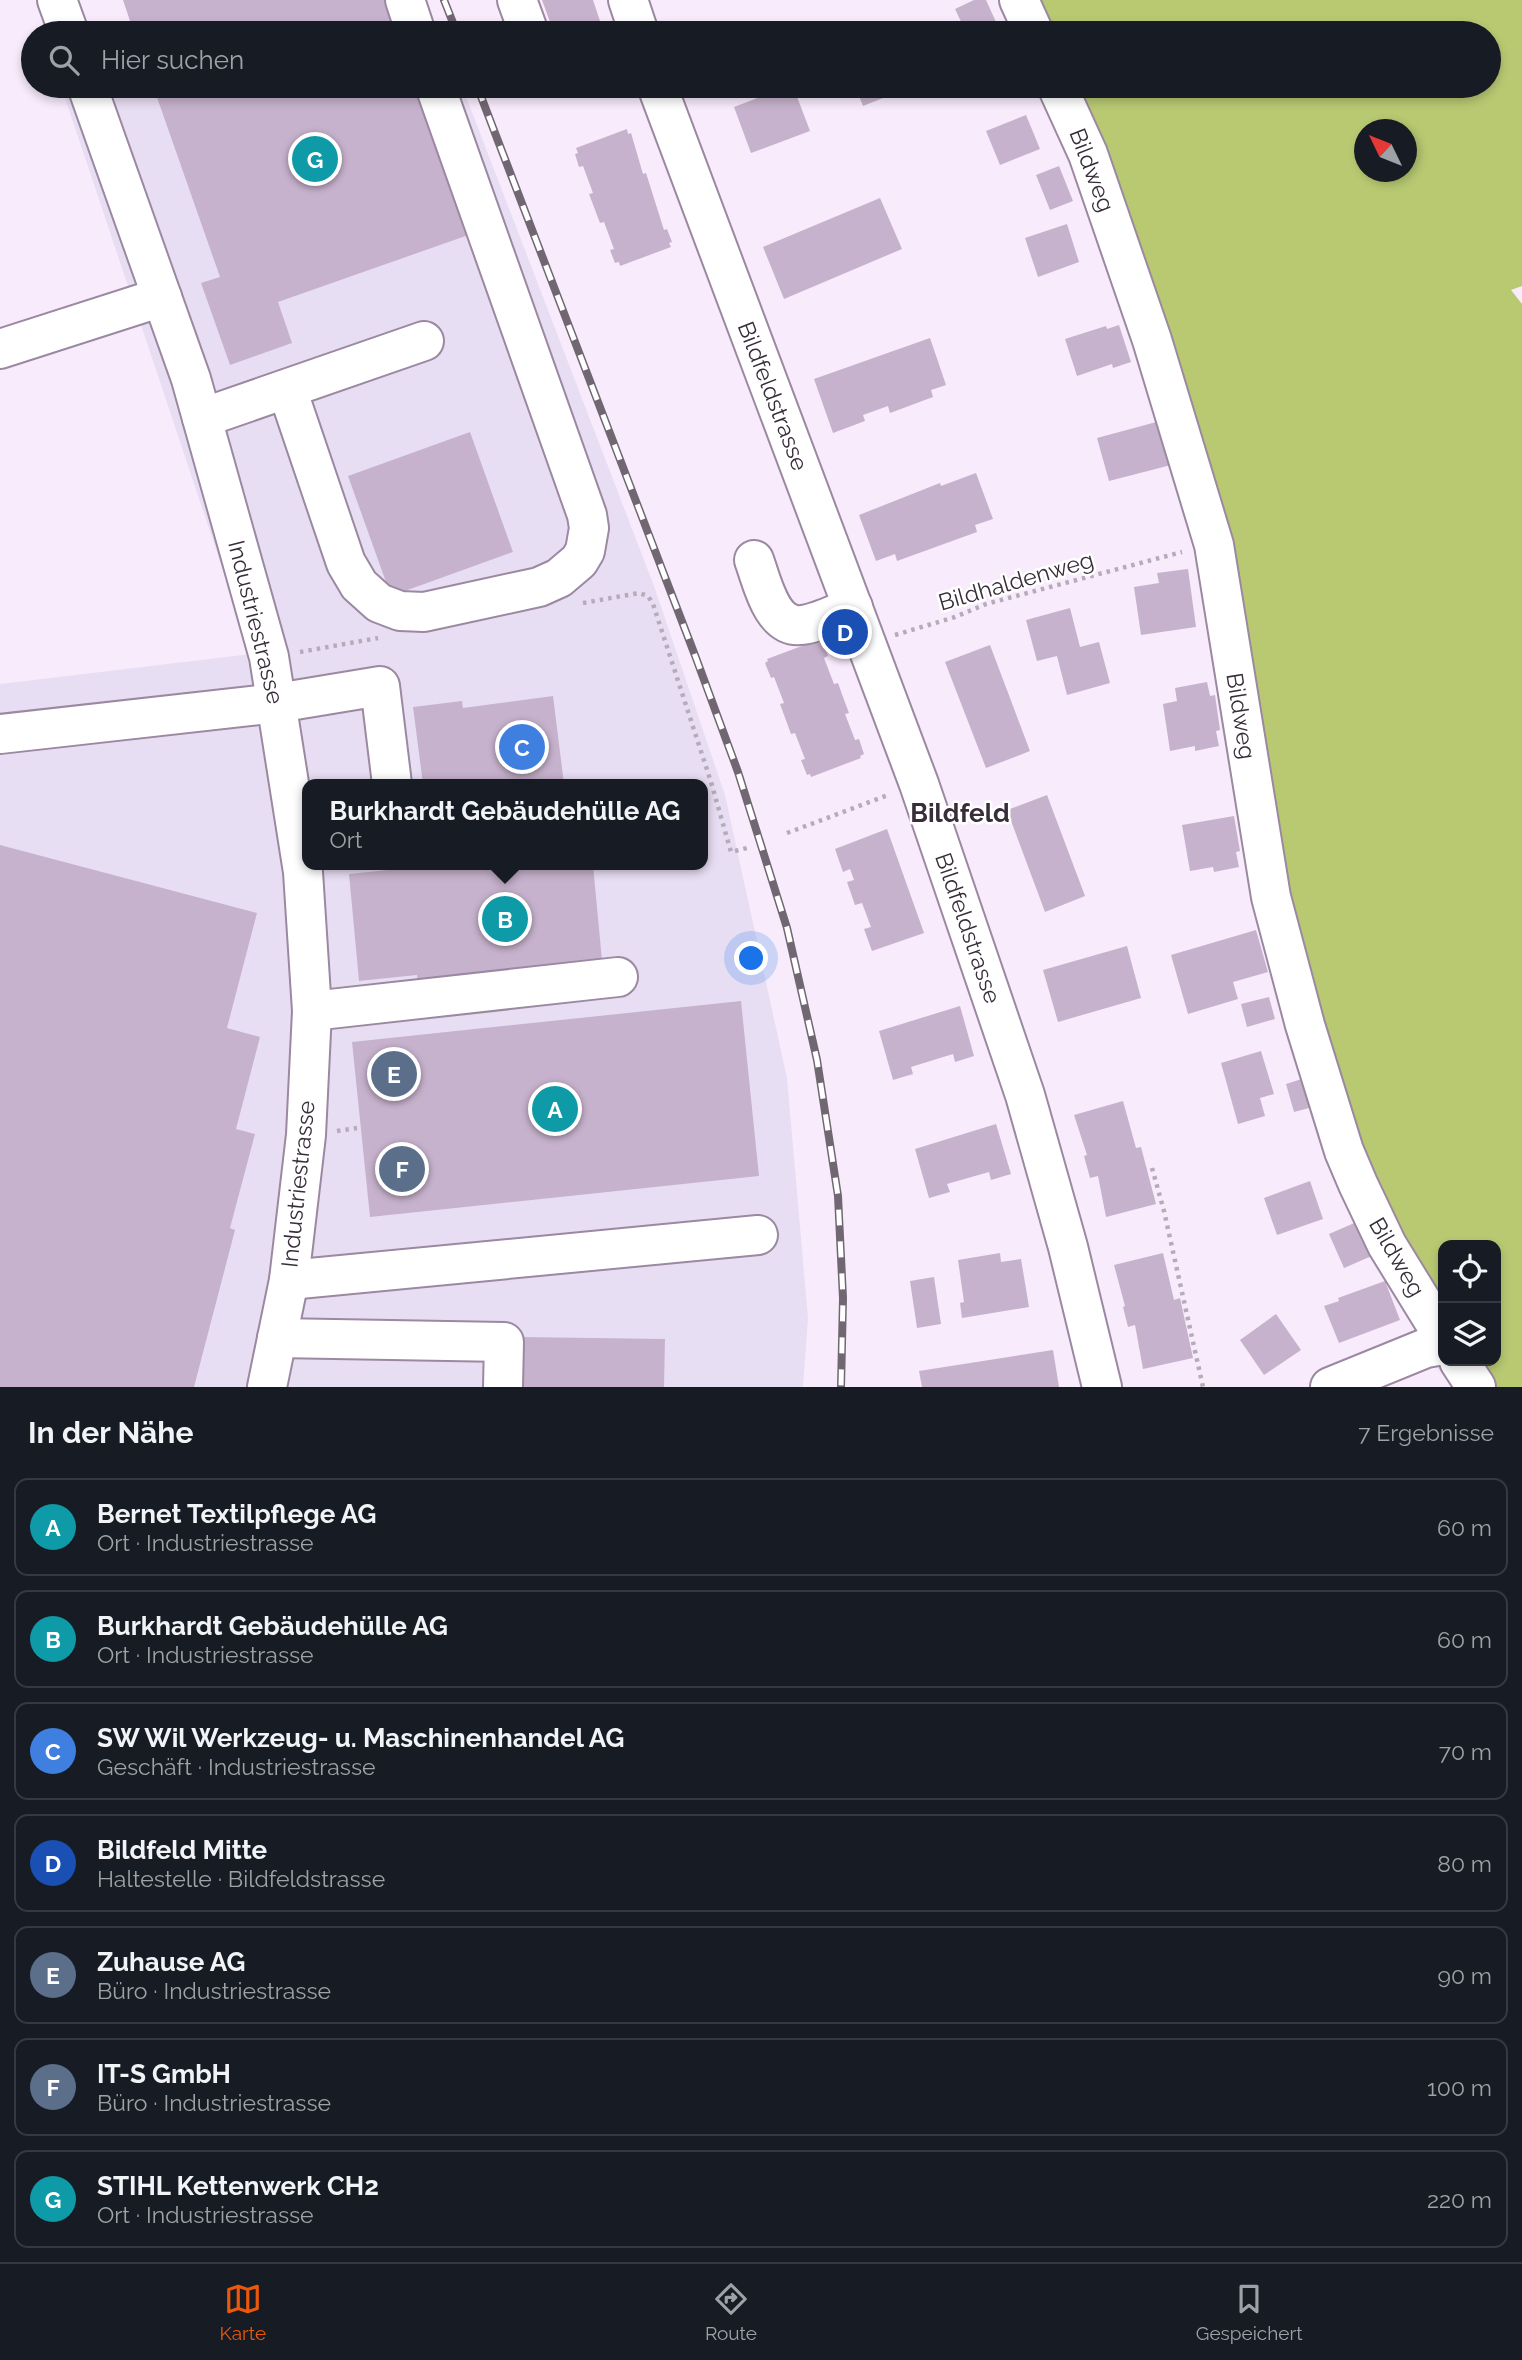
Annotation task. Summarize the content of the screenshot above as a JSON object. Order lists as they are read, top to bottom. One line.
{"streets":{"street":["Bildweg","Bildfeldstrasse","Industriestrasse"],"path":["Bildhaldenweg"]},"crossings":[["Bildfeldstrasse","Bildhaldenweg"]],"districts":["Bildfeld"],"north":"top left","page":{"search":"Hier suchen","pins":["G","D","C","B","E","A","F"],"popup":["Burkhardt Gebäudehülle AG","Ort"],"heading":["In der Nähe","7 Ergebnisse"],"list":[{"mark":"A","name":"Bernet Textilpflege AG","note":"Ort · Industriestrasse","value":"60 m"},{"mark":"B","name":"Burkhardt Gebäudehülle AG","note":"Ort · Industriestrasse","value":"60 m"},{"mark":"C","name":"SW Wil Werkzeug- u. Maschinenhandel AG","note":"Geschäft · Industriestrasse","value":"70 m"},{"mark":"D","name":"Bildfeld Mitte","note":"Haltestelle · Bildfeldstrasse","value":"80 m"},{"mark":"E","name":"Zuhause AG","note":"Büro · Industriestrasse","value":"90 m"},{"mark":"F","name":"IT-S GmbH","note":"Büro · Industriestrasse","value":"100 m"},{"mark":"G","name":"STIHL Kettenwerk CH2","note":"Ort · Industriestrasse","value":"220 m"}],"nav":["Karte","Route","Gespeichert"]}}
